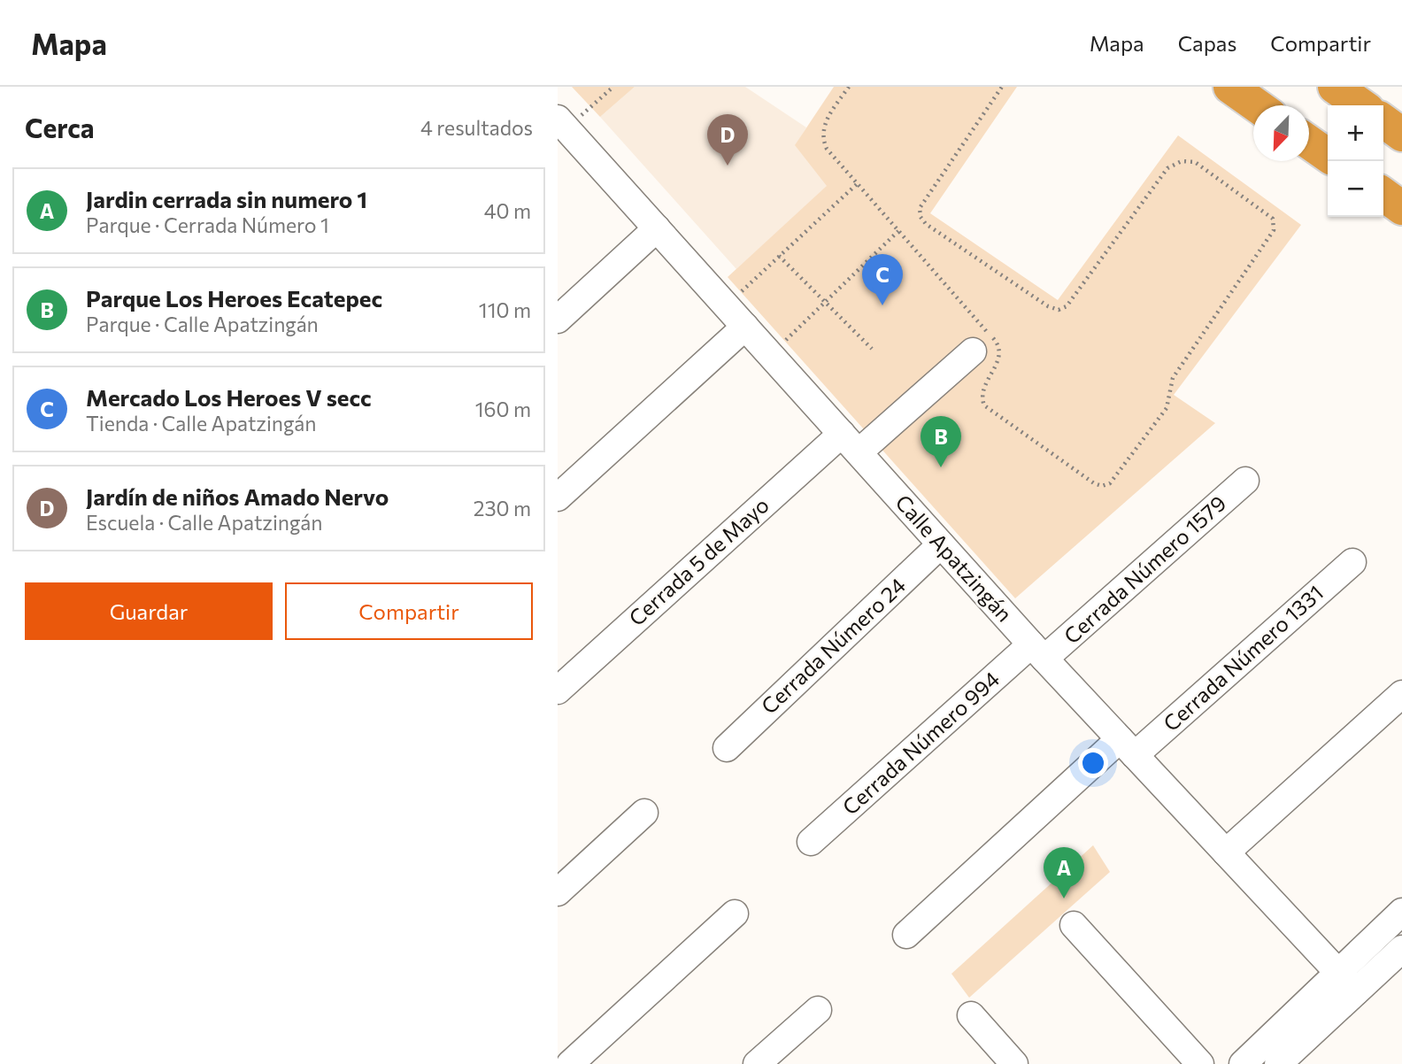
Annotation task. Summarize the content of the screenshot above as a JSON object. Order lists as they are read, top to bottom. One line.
{"streets":{"street":["Calle Apatzingán","Cerrada 5 de Mayo","Cerrada Número 1579","Cerrada Número 24","Cerrada Número 1331","Cerrada Número 994"]},"crossings":[["Calle Apatzingán","Cerrada 5 de Mayo"],["Calle Apatzingán","Cerrada Número 1579"],["Calle Apatzingán","Cerrada Número 24"],["Calle Apatzingán","Cerrada Número 1331"],["Calle Apatzingán","Cerrada Número 994"],["Cerrada Número 1579","Cerrada Número 994"]],"north":"bottom left","page":{"header":"Mapa","nav":["Mapa","Capas","Compartir"],"heading":["Cerca","4 resultados"],"map_buttons":["+","−"],"pins":["D","C","B","A"],"list":[{"mark":"A","name":"Jardin cerrada sin numero 1","note":"Parque · Cerrada Número 1","value":"40 m"},{"mark":"B","name":"Parque Los Heroes Ecatepec","note":"Parque · Calle Apatzingán","value":"110 m"},{"mark":"C","name":"Mercado Los Heroes V secc","note":"Tienda · Calle Apatzingán","value":"160 m"},{"mark":"D","name":"Jardín de niños Amado Nervo","note":"Escuela · Calle Apatzingán","value":"230 m"}],"buttons":["Guardar","Compartir"]}}
